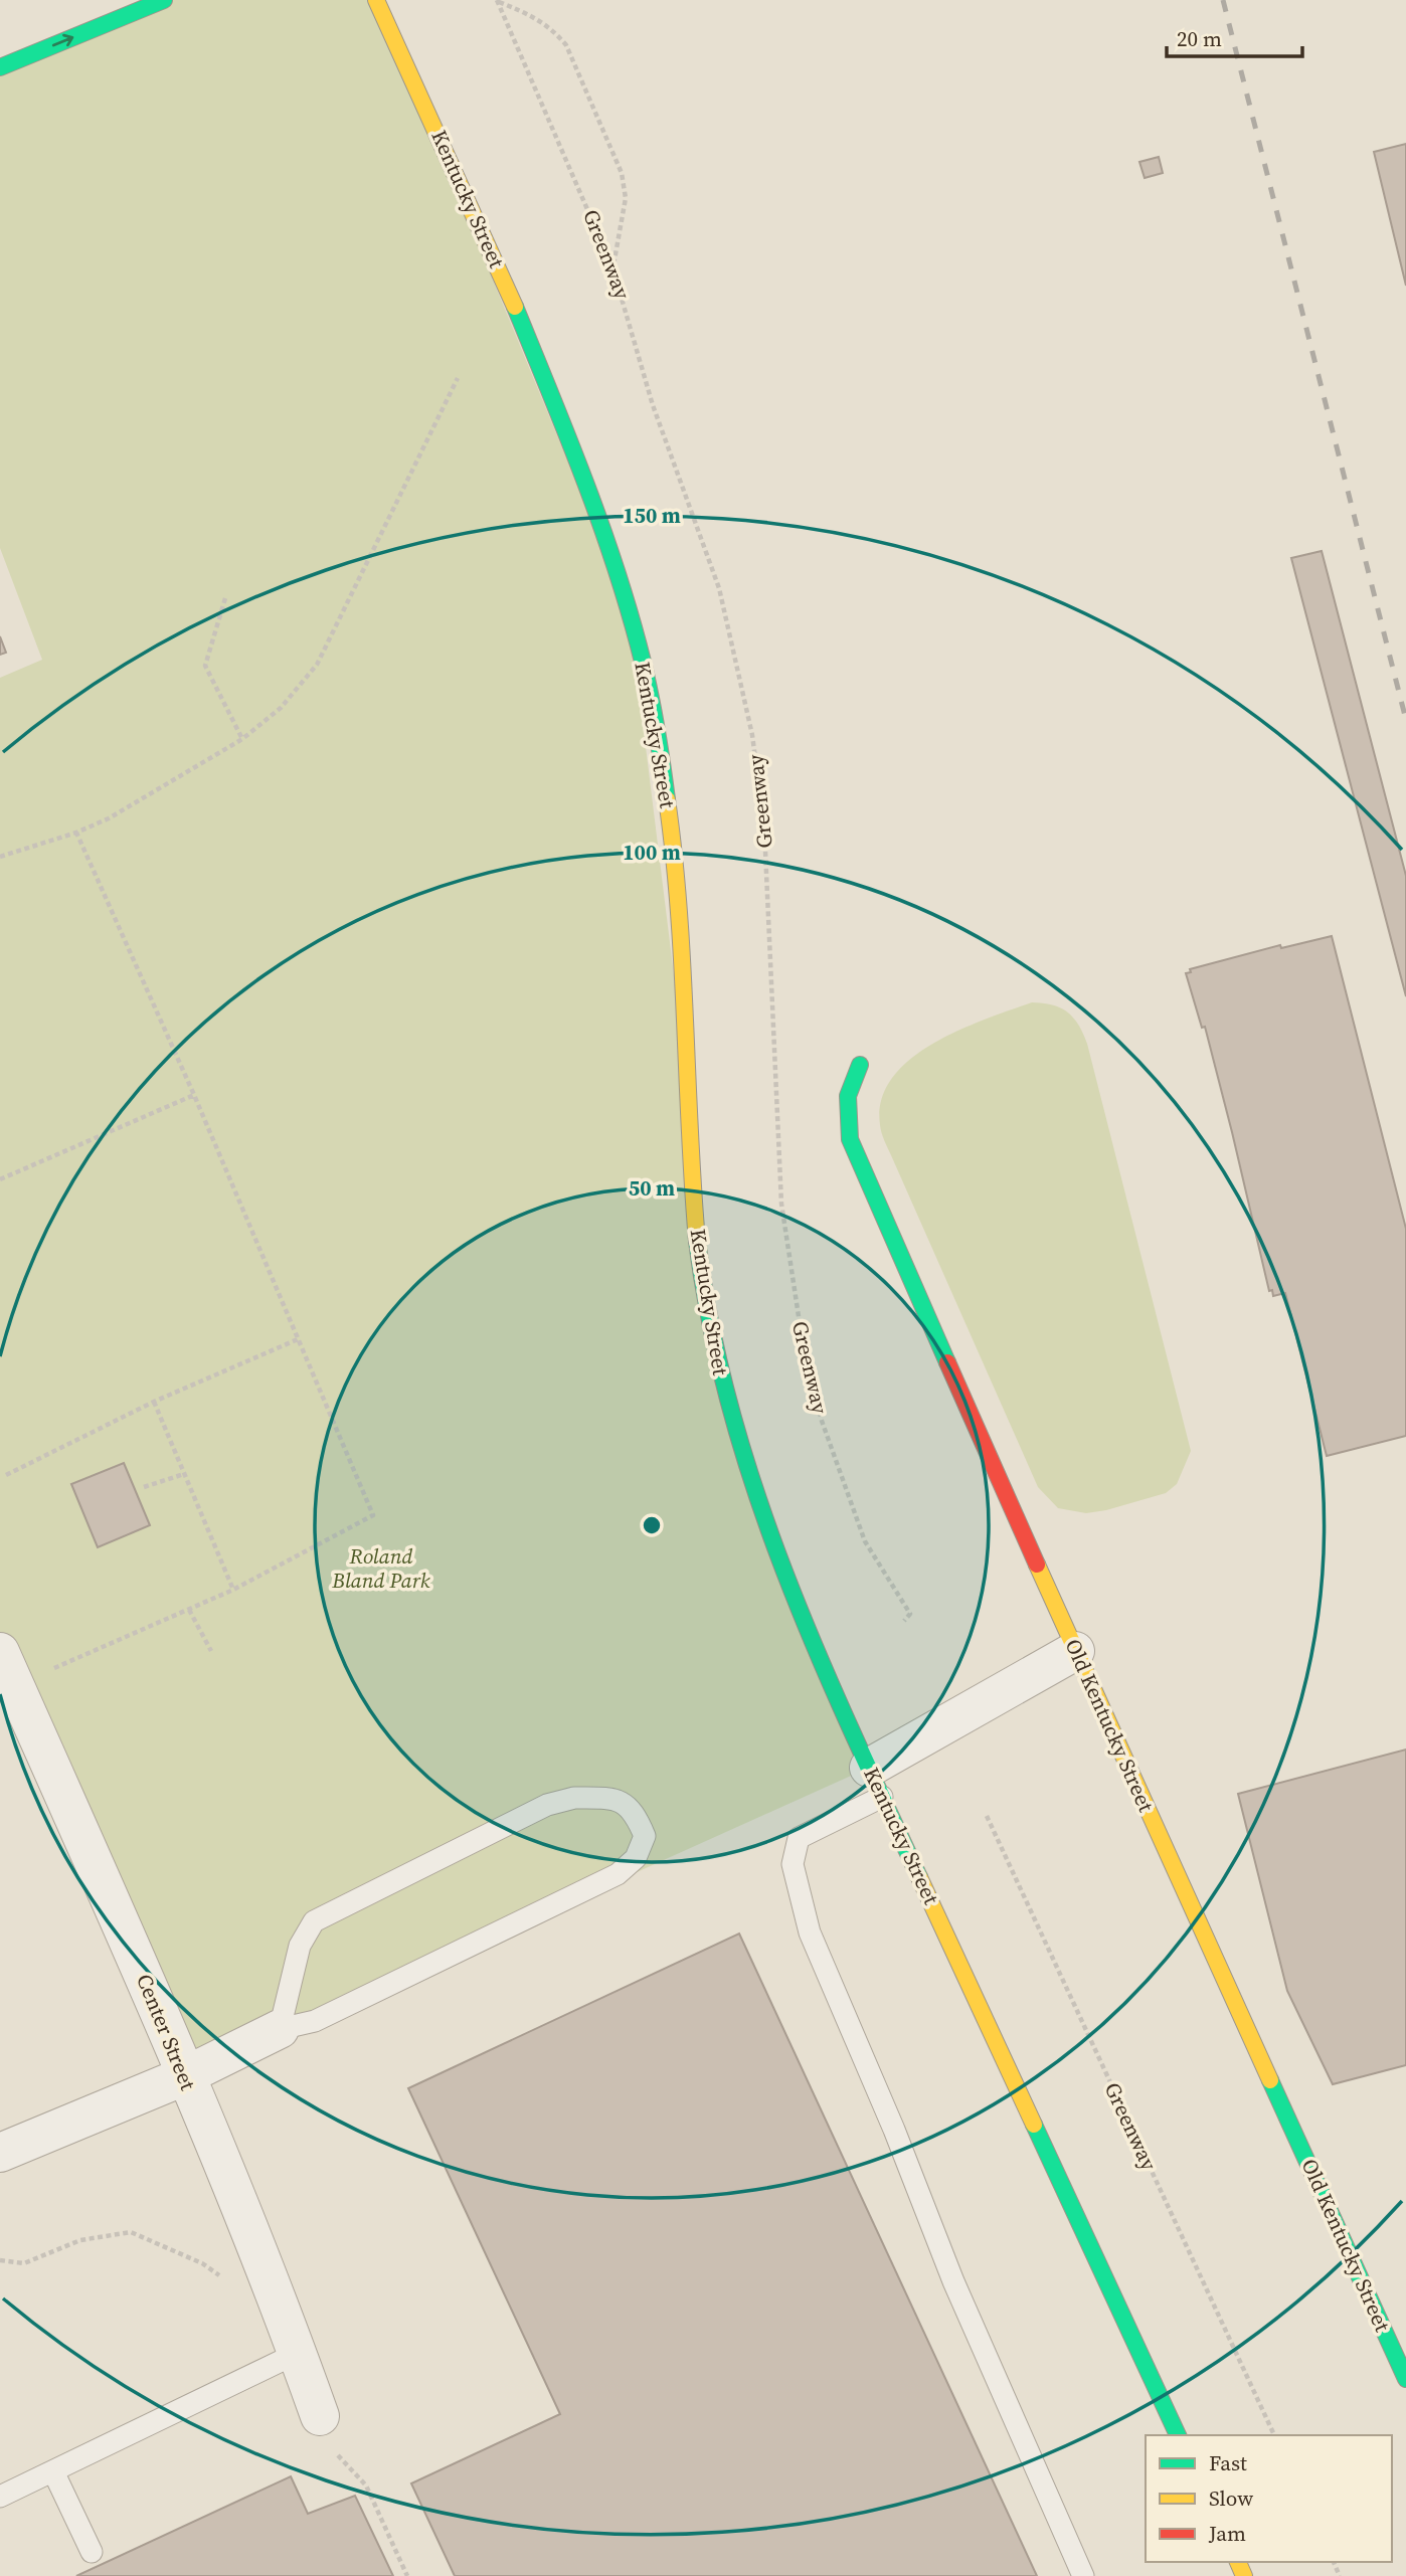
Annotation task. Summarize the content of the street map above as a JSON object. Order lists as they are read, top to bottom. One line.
{"streets":{"main road":["Kentucky Street","Old Kentucky Street"],"street":["Center Street"],"path":["Greenway"]},"parks":["Roland Bland Park"],"legend":["Fast","Slow","Jam"],"scale_bar":"20 m","rings":["150 m","100 m","50 m"]}
